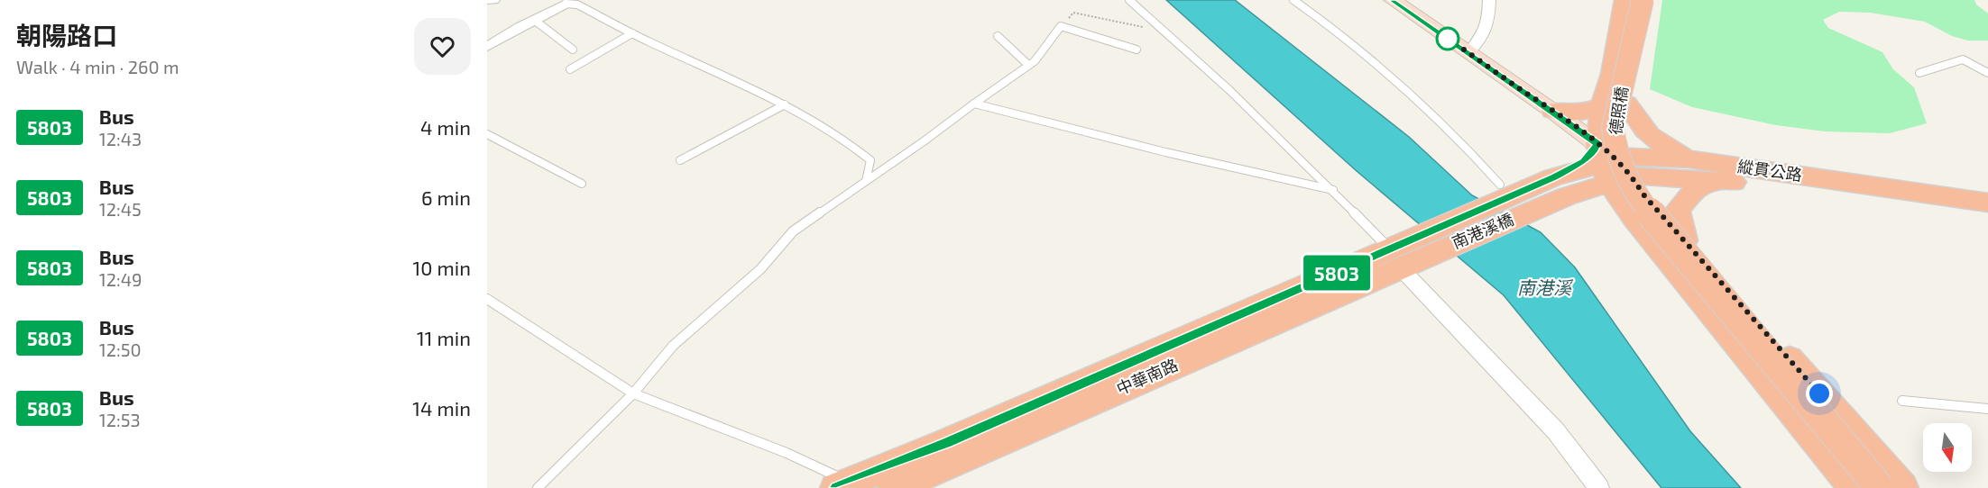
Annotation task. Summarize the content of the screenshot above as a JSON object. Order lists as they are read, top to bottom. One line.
{"streets":{"main road":["德照橋","縱貫公路","南港溪橋","中華南路"]},"crossings":[["縱貫公路","南港溪橋"],["南港溪橋","中華南路"]],"water":["南港溪"],"lines":["bus line 5803"],"north":"bottom","page":{"heading":["朝陽路口","Walk · 4 min · 260 m"],"on_map":"5803","list":[{"mark":"5803","name":"Bus","note":"12:43","value":"4 min"},{"mark":"5803","name":"Bus","note":"12:45","value":"6 min"},{"mark":"5803","name":"Bus","note":"12:49","value":"10 min"},{"mark":"5803","name":"Bus","note":"12:50","value":"11 min"},{"mark":"5803","name":"Bus","note":"12:53","value":"14 min"}]}}
